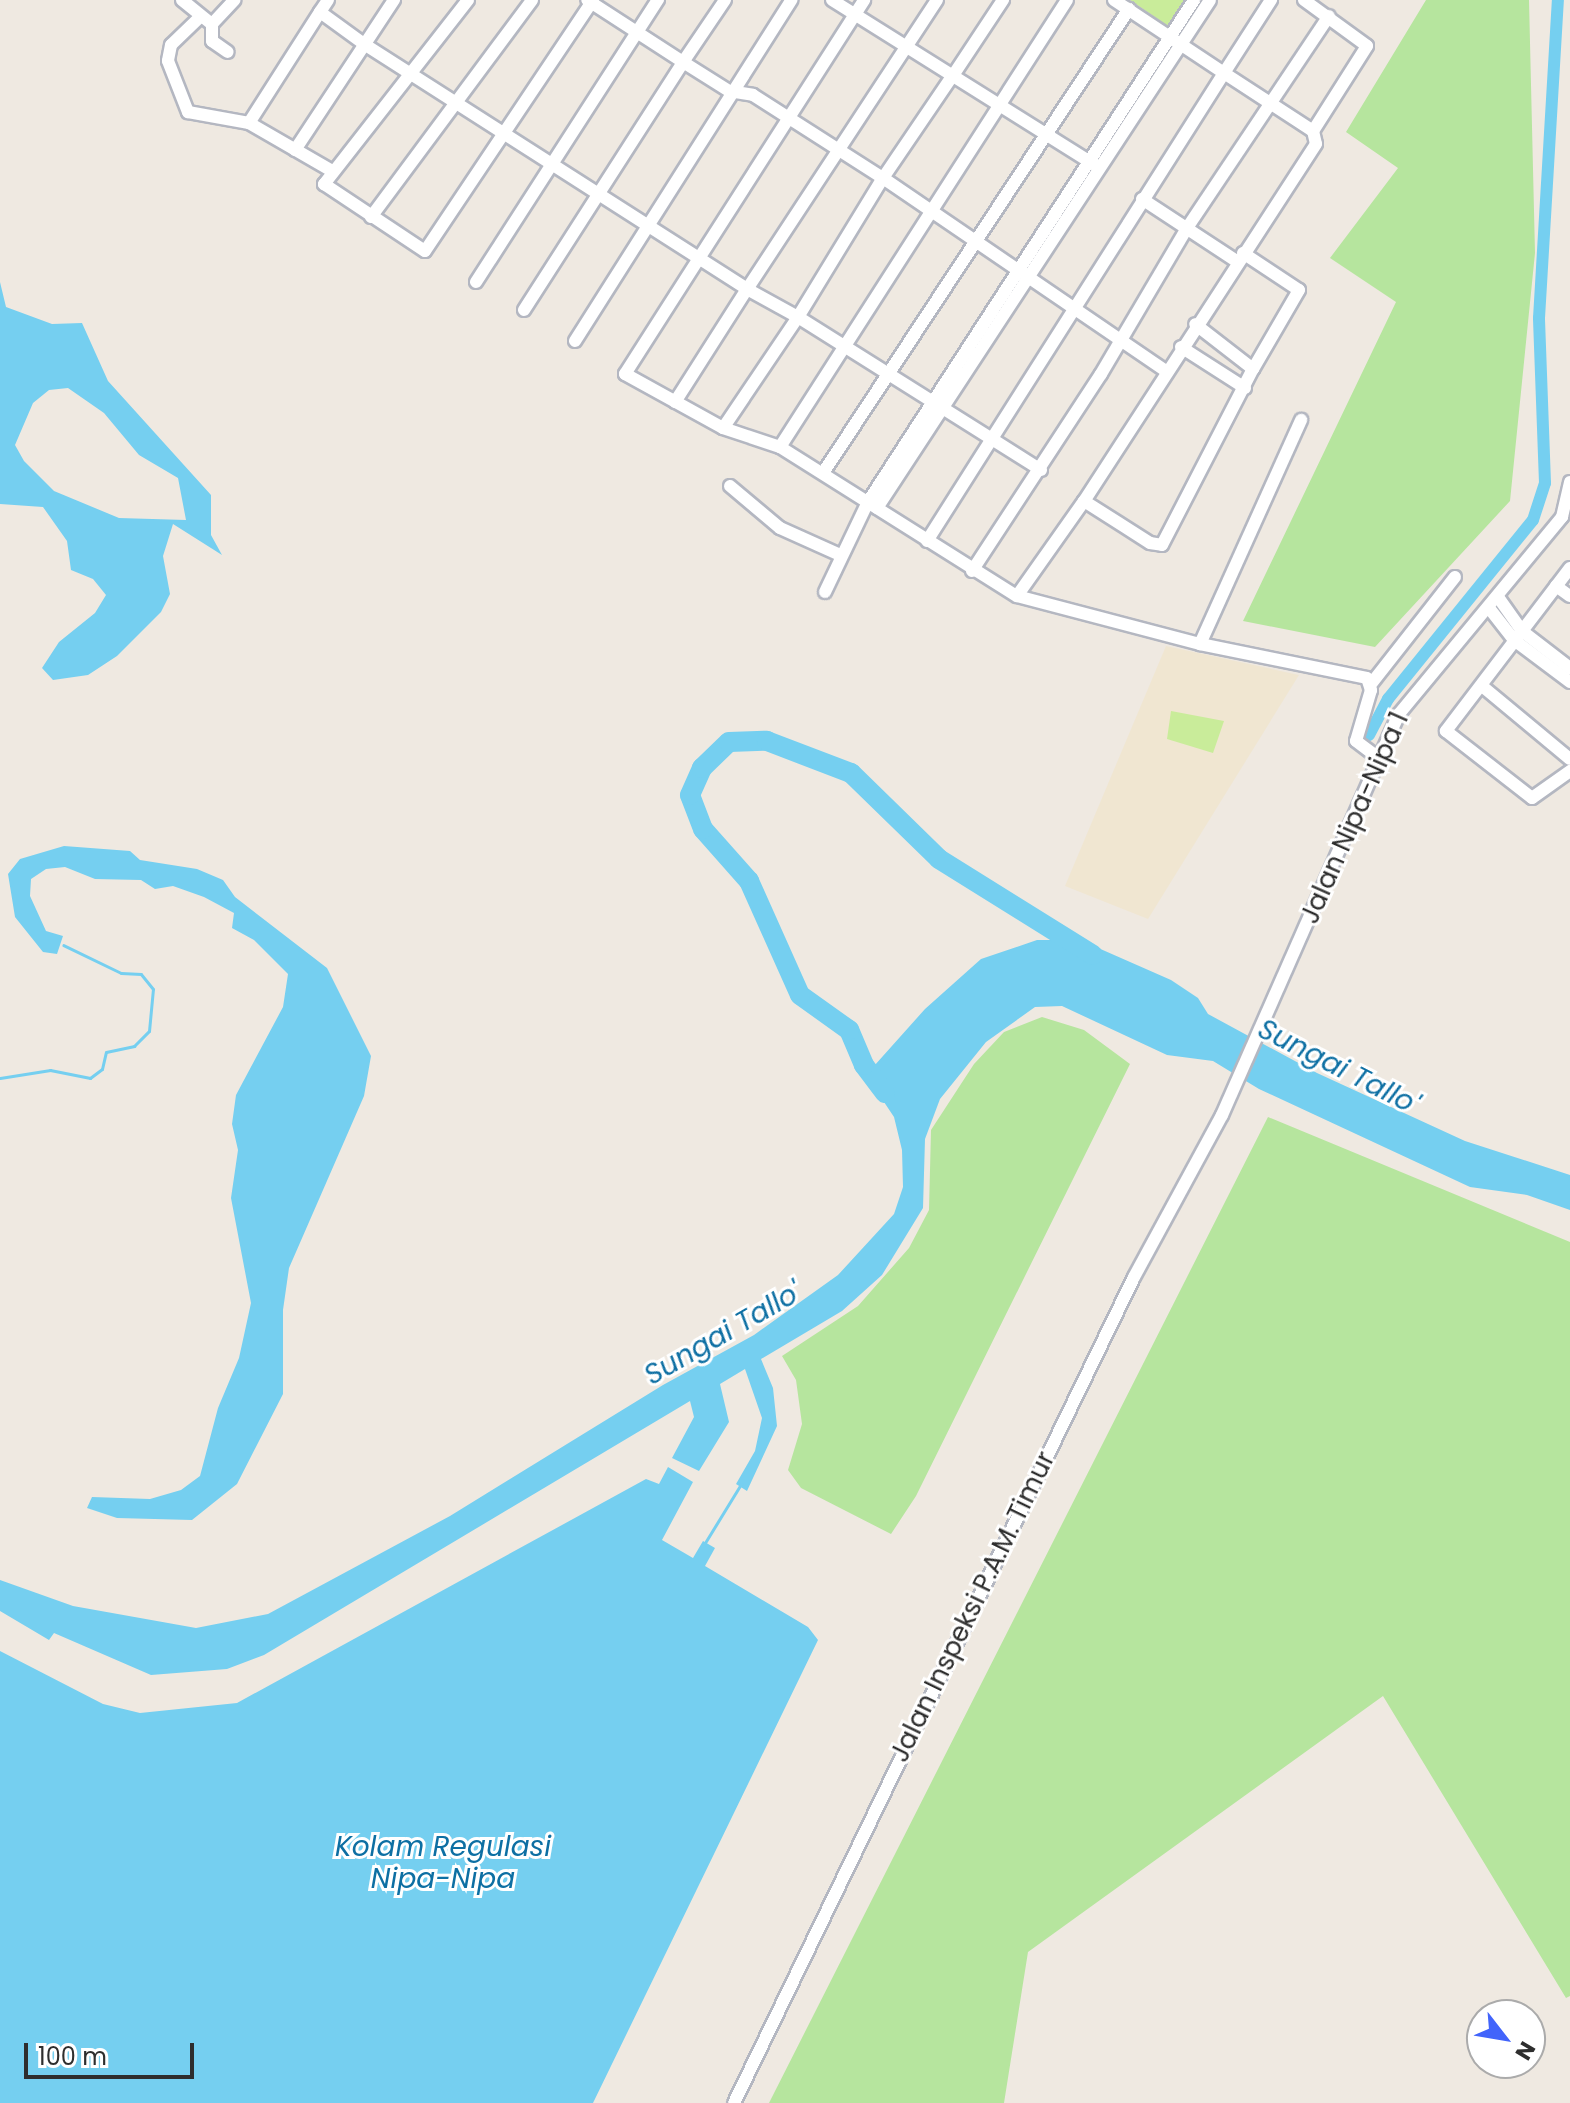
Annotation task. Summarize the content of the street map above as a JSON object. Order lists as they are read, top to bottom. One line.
{"streets":{"street":["Jalan Nipa-Nipa 1","Jalan Inspeksi P.A.M. Timur"]},"crossings":[["Jalan Nipa-Nipa 1","Jalan Inspeksi P.A.M. Timur"]],"water":["Sungai Tallo'","Kolam Regulasi Nipa-Nipa"],"scale_bar":"100 m","north":"bottom right"}
